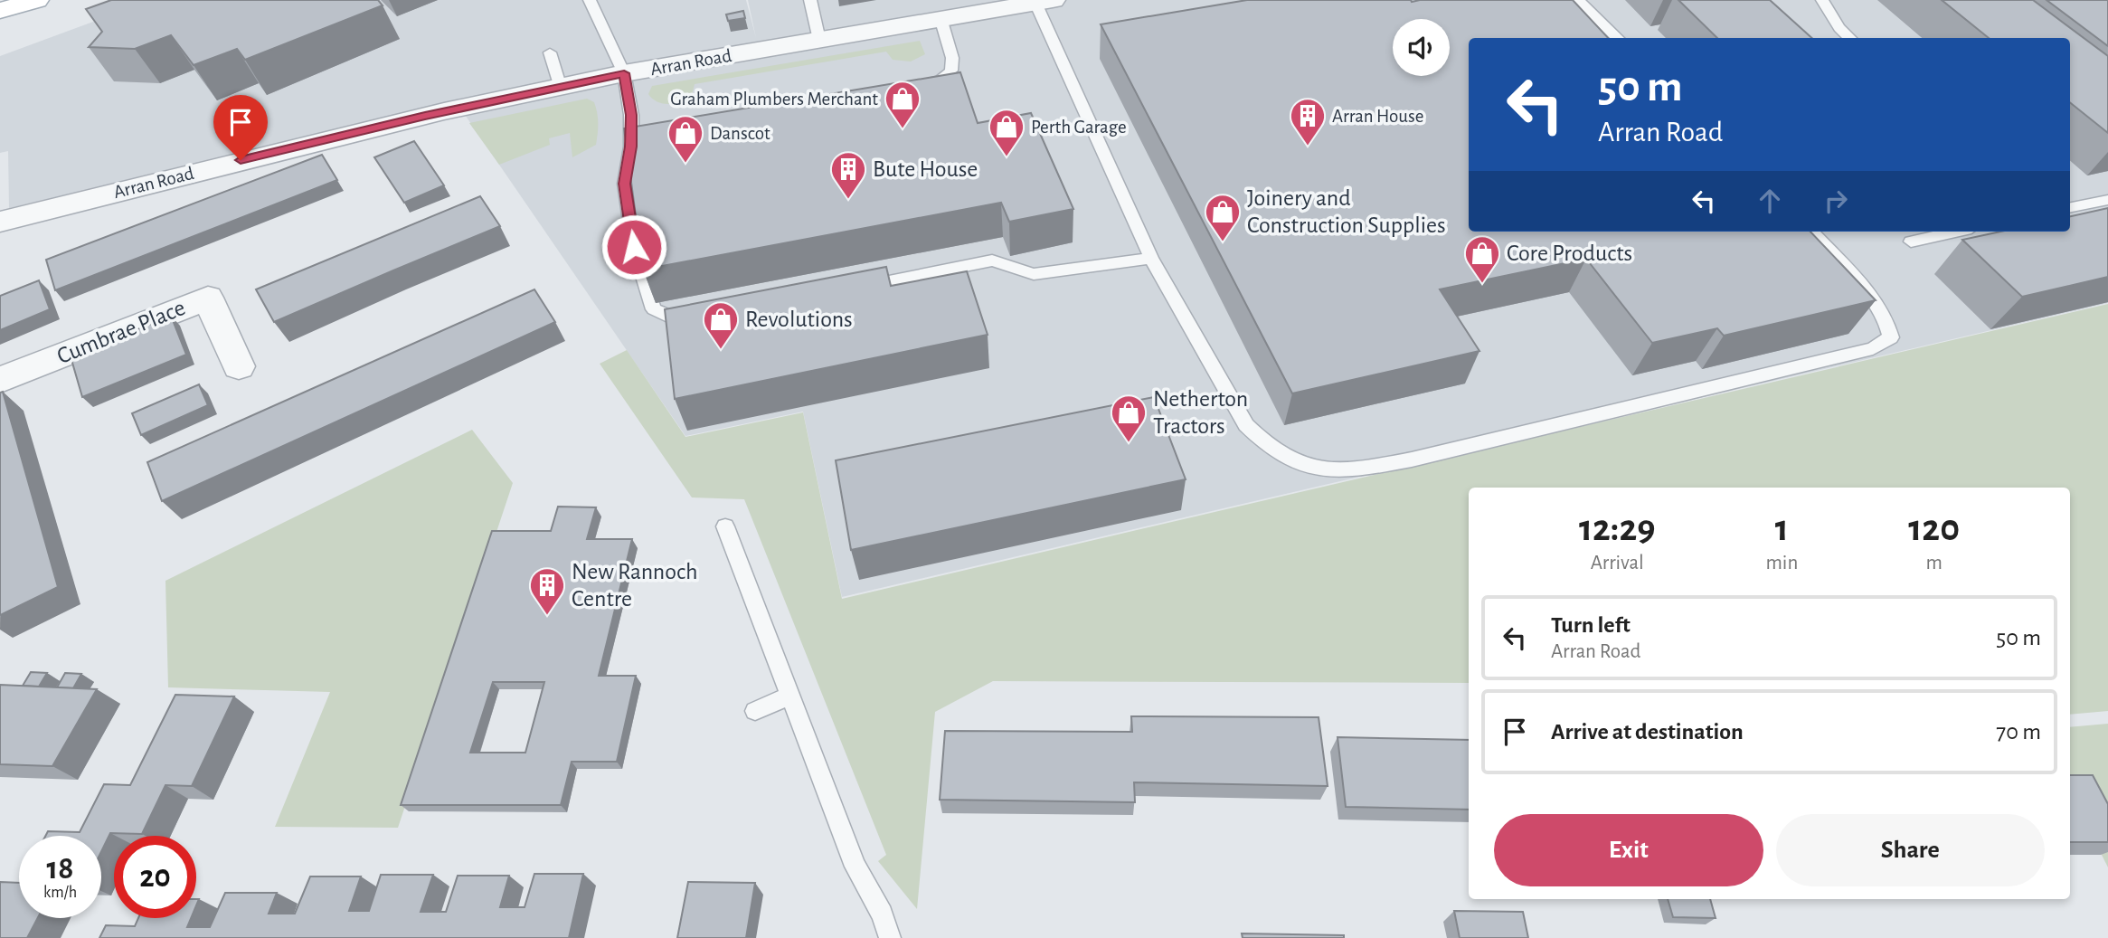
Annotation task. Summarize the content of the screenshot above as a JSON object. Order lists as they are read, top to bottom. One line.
{"streets":{"street":["Arran Road","Cumbrae Place"]},"places":{"shop":["Graham Plumbers Merchant","Perth Garage","Danscot","Joinery and Construction Supplies","Core Products","Revolutions","Netherton Tractors"],"building":["Arran House","Bute House","New Rannoch Centre"]},"page":{"turn":["50 m","Arran Road"],"eta":["12:29","Arrival","1","min","120","m"],"list":[{"name":"Turn left","note":"Arran Road","value":"50 m"},{"name":"Arrive at destination","value":"70 m"}],"buttons":["Exit","Share"],"speed":"18 km/h","limit":"20"}}
